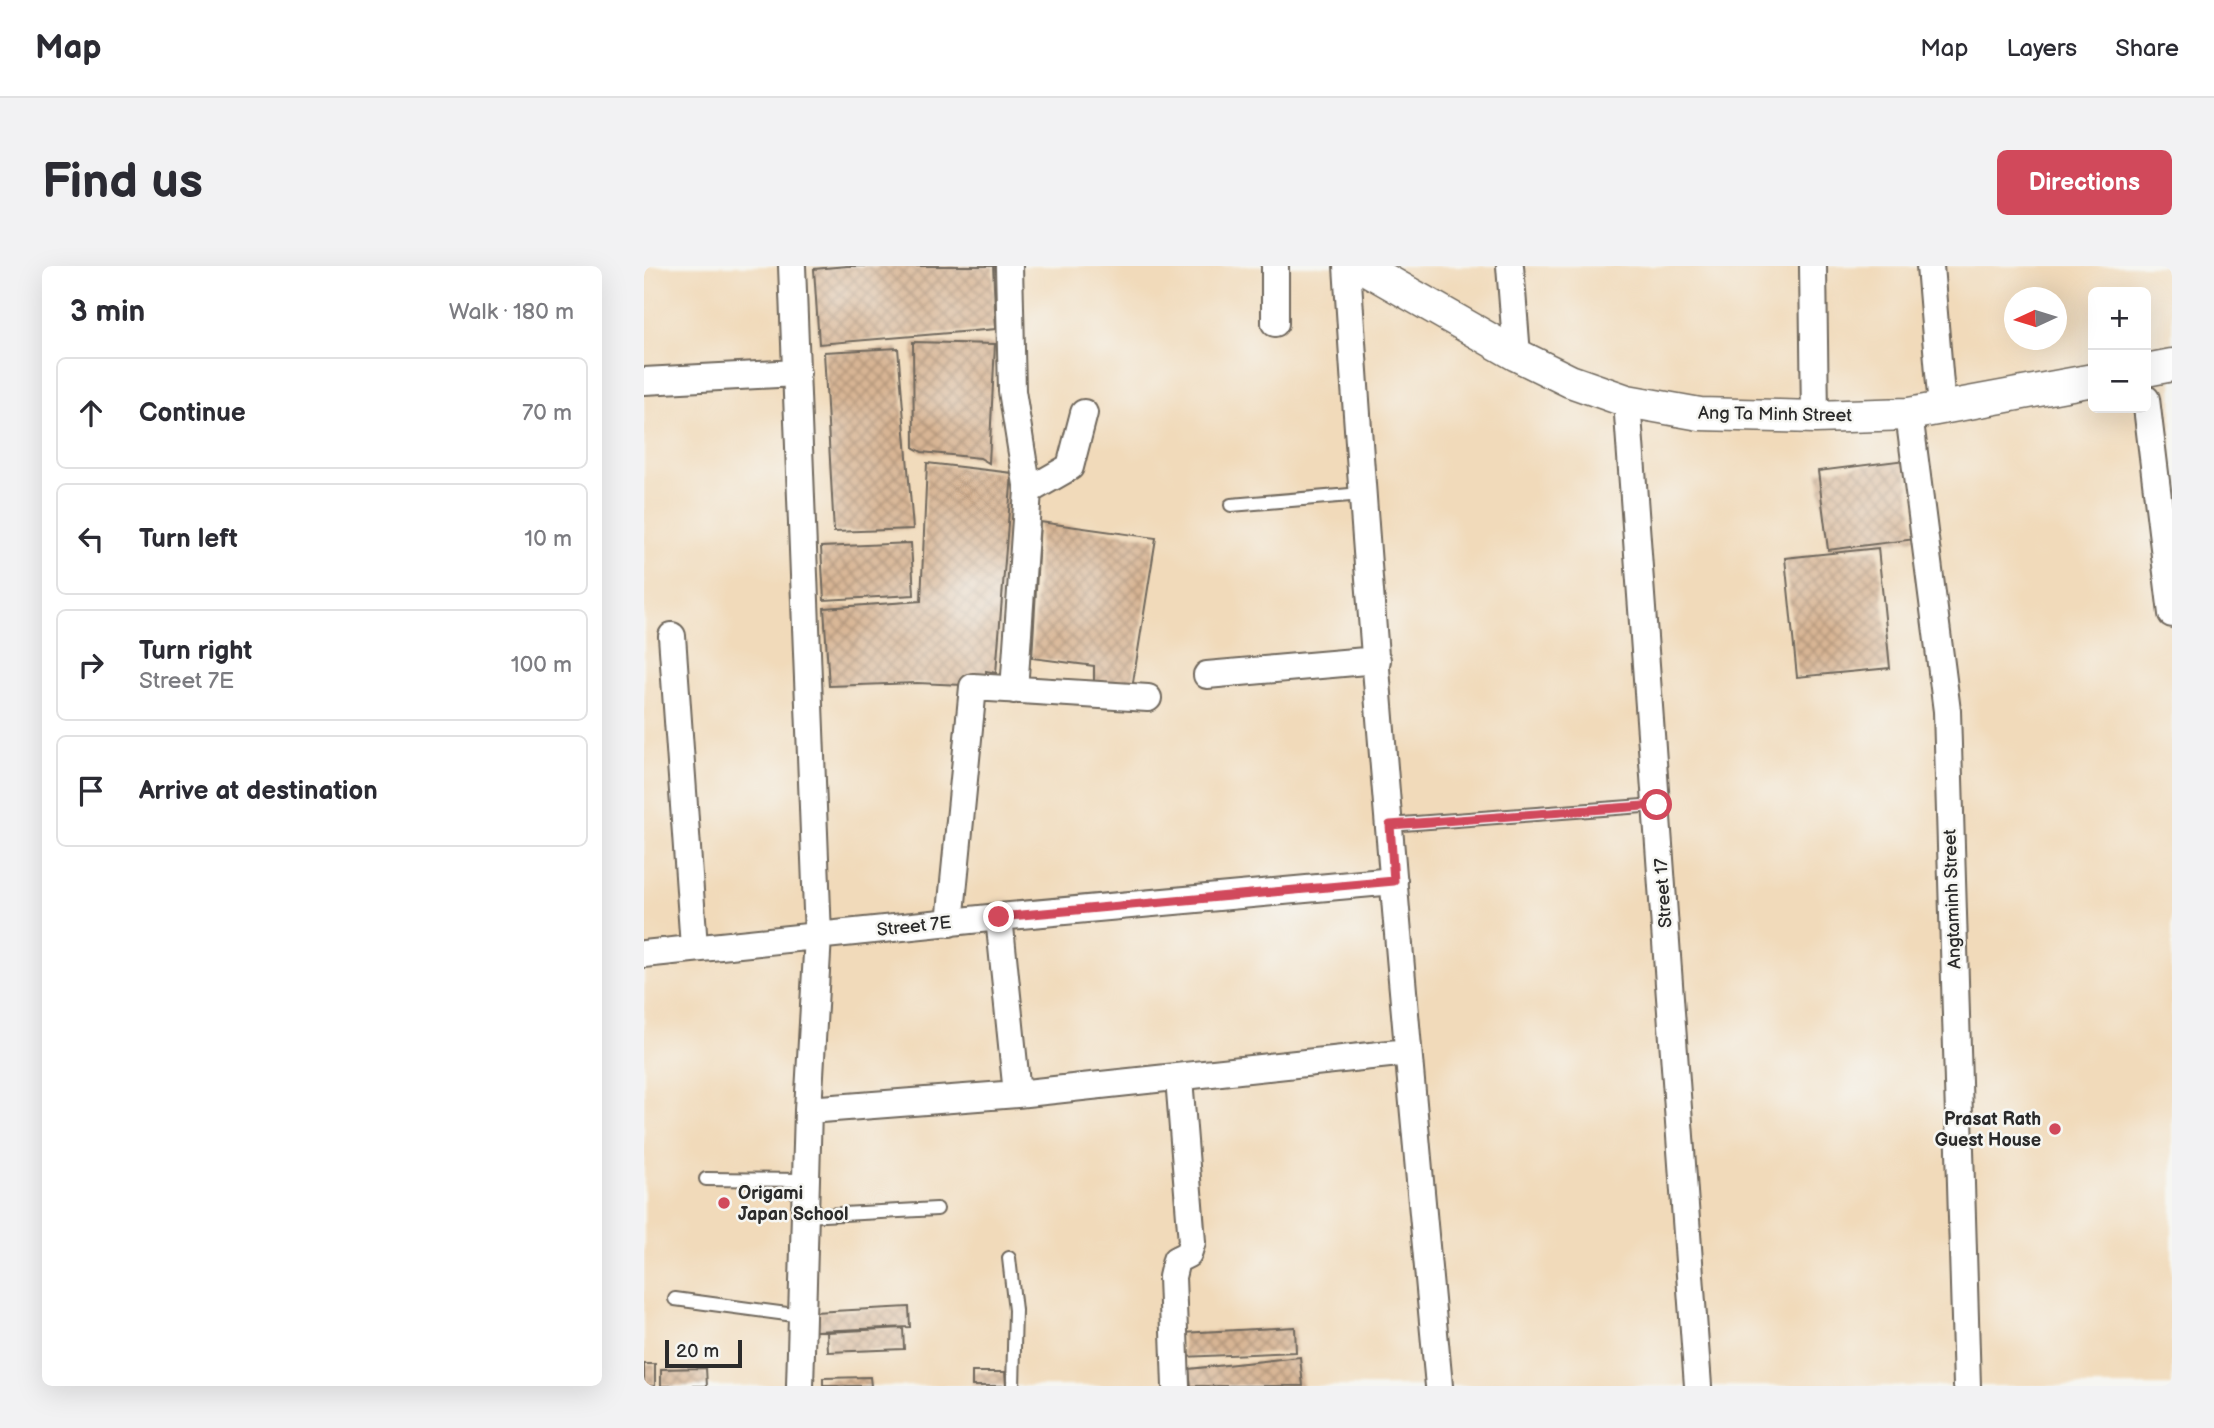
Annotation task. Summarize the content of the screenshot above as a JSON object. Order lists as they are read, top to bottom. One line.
{"streets":{"street":["Ang Ta Minh Street","Street 17","Angtaminh Street","Street 7E"]},"crossings":[["Ang Ta Minh Street","Street 17"],["Ang Ta Minh Street","Angtaminh Street"]],"places":["Prasat Rath Guest House","Origami Japan School"],"scale_bar":"20 m","north":"left","page":{"header":"Map","nav":["Map","Layers","Share"],"buttons":"Directions","title":"Find us","heading":["3 min","Walk · 180 m"],"map_buttons":["+","−"],"list":[["Continue","70 m"],["Turn left","10 m"],["Turn right","Street 7E","100 m"],"Arrive at destination"],"scale":"20 m"}}
